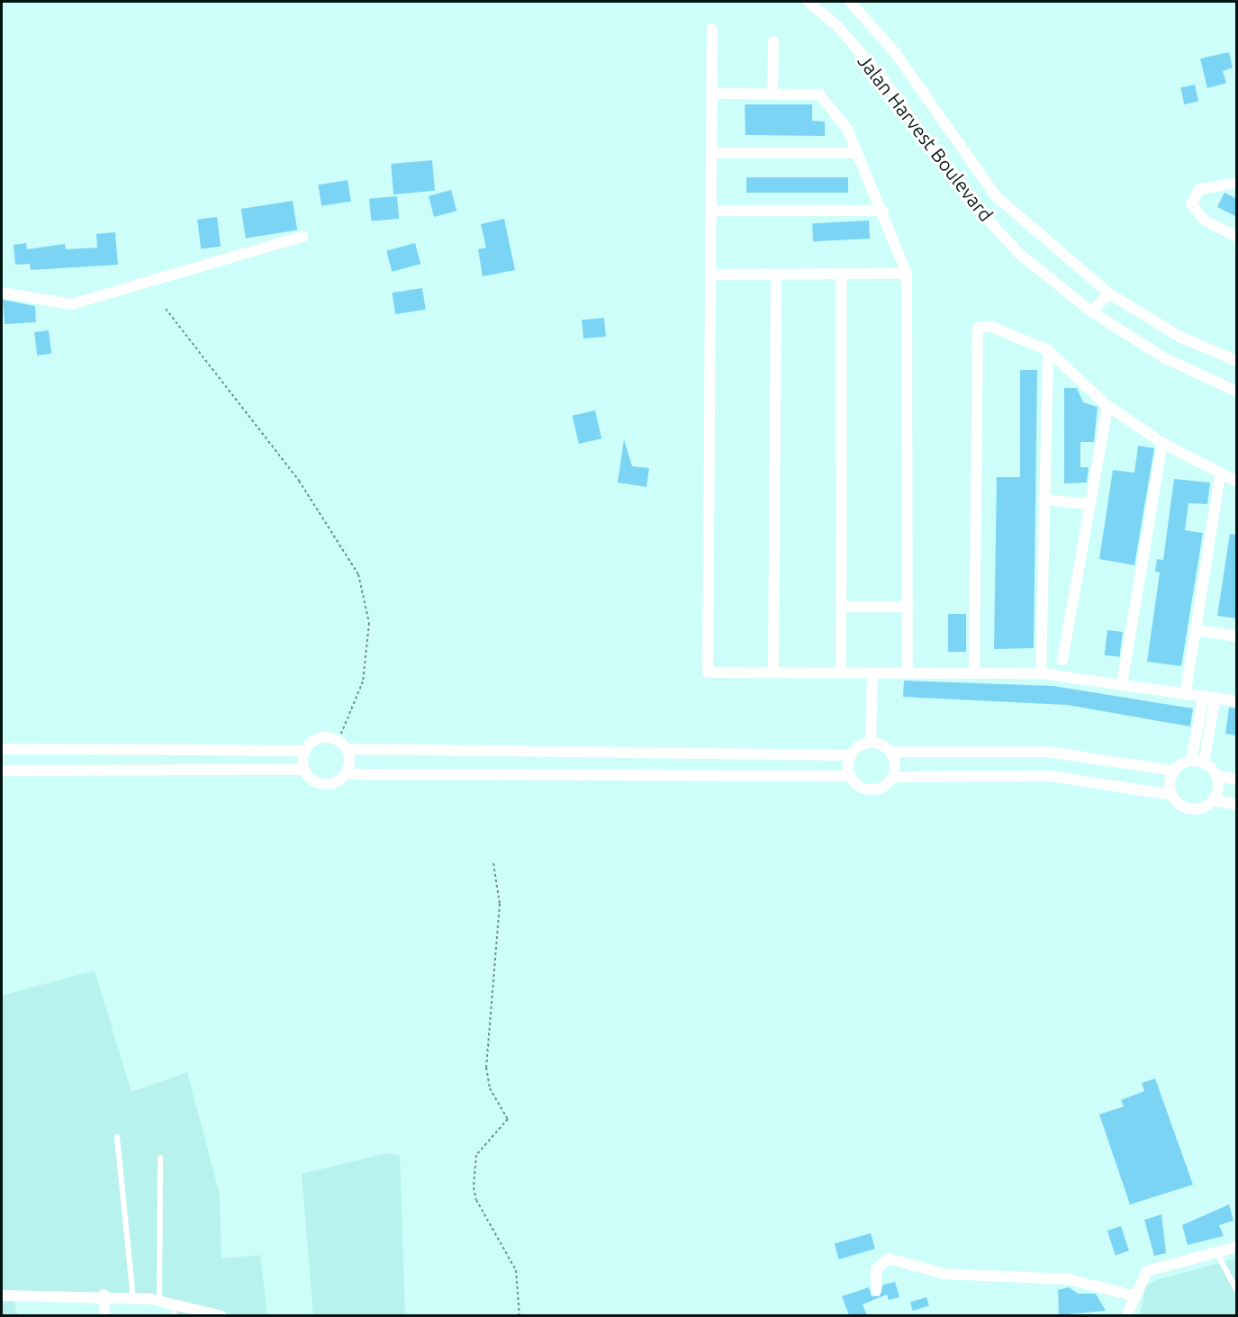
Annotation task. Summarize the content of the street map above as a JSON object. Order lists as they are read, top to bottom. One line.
{"streets":{"street":["Jalan Harvest Boulevard"]}}
